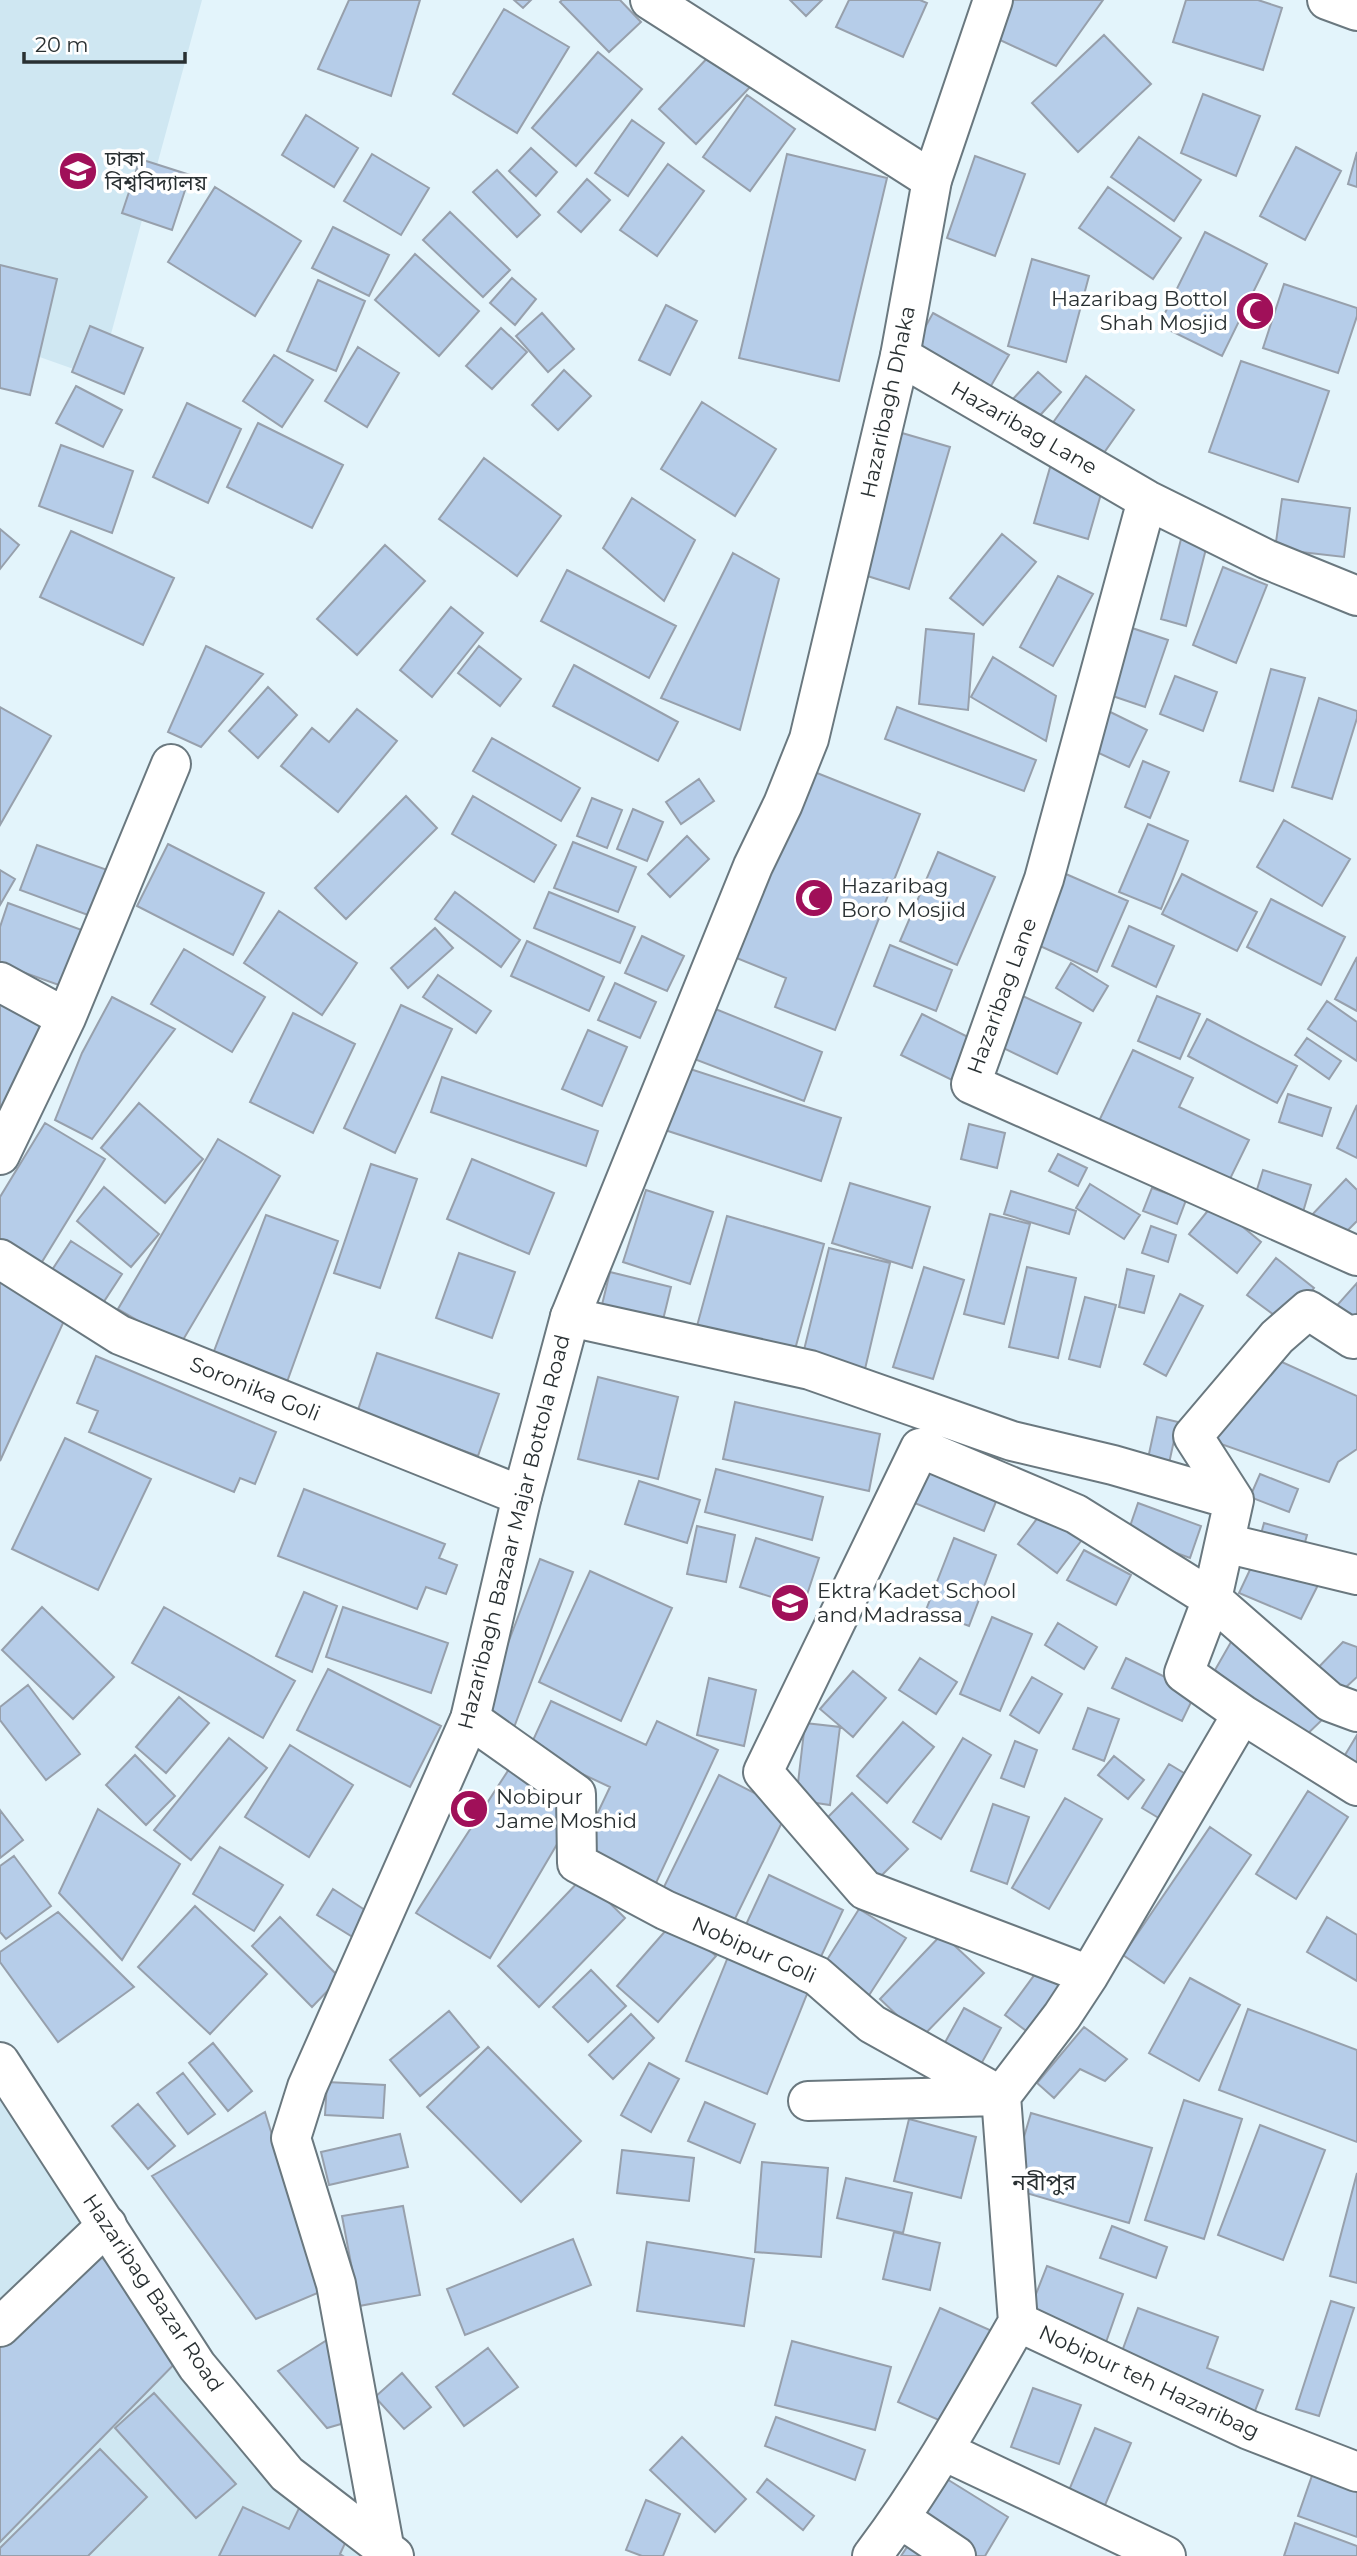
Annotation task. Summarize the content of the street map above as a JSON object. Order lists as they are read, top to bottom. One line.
{"streets":{"street":["Hazaribagh Dhaka","Hazaribag Lane","Soronika Goli","Hazaribagh Bazaar Majar Bottola Road","Nobipur Goli","Hazaribag Bazar Road","Nobipur teh Hazaribag"]},"crossings":[["Hazaribagh Dhaka","Hazaribag Lane"],["Hazaribagh Dhaka","Hazaribagh Bazaar Majar Bottola Road"],["Soronika Goli","Hazaribagh Bazaar Majar Bottola Road"],["Hazaribagh Bazaar Majar Bottola Road","Nobipur Goli"],["Hazaribagh Bazaar Majar Bottola Road","Hazaribag Bazar Road"],["Nobipur Goli","Nobipur teh Hazaribag"]],"districts":["নবীপুর"],"places":{"school or university":["ঢাকা বিশ্ববিদ্যালয়","Ektra Kadet School and Madrassa"],"mosque":["Hazaribag Bottol Shah Mosjid","Hazaribag Boro Mosjid","Nobipur Jame Moshid"]},"scale_bar":"20 m"}
